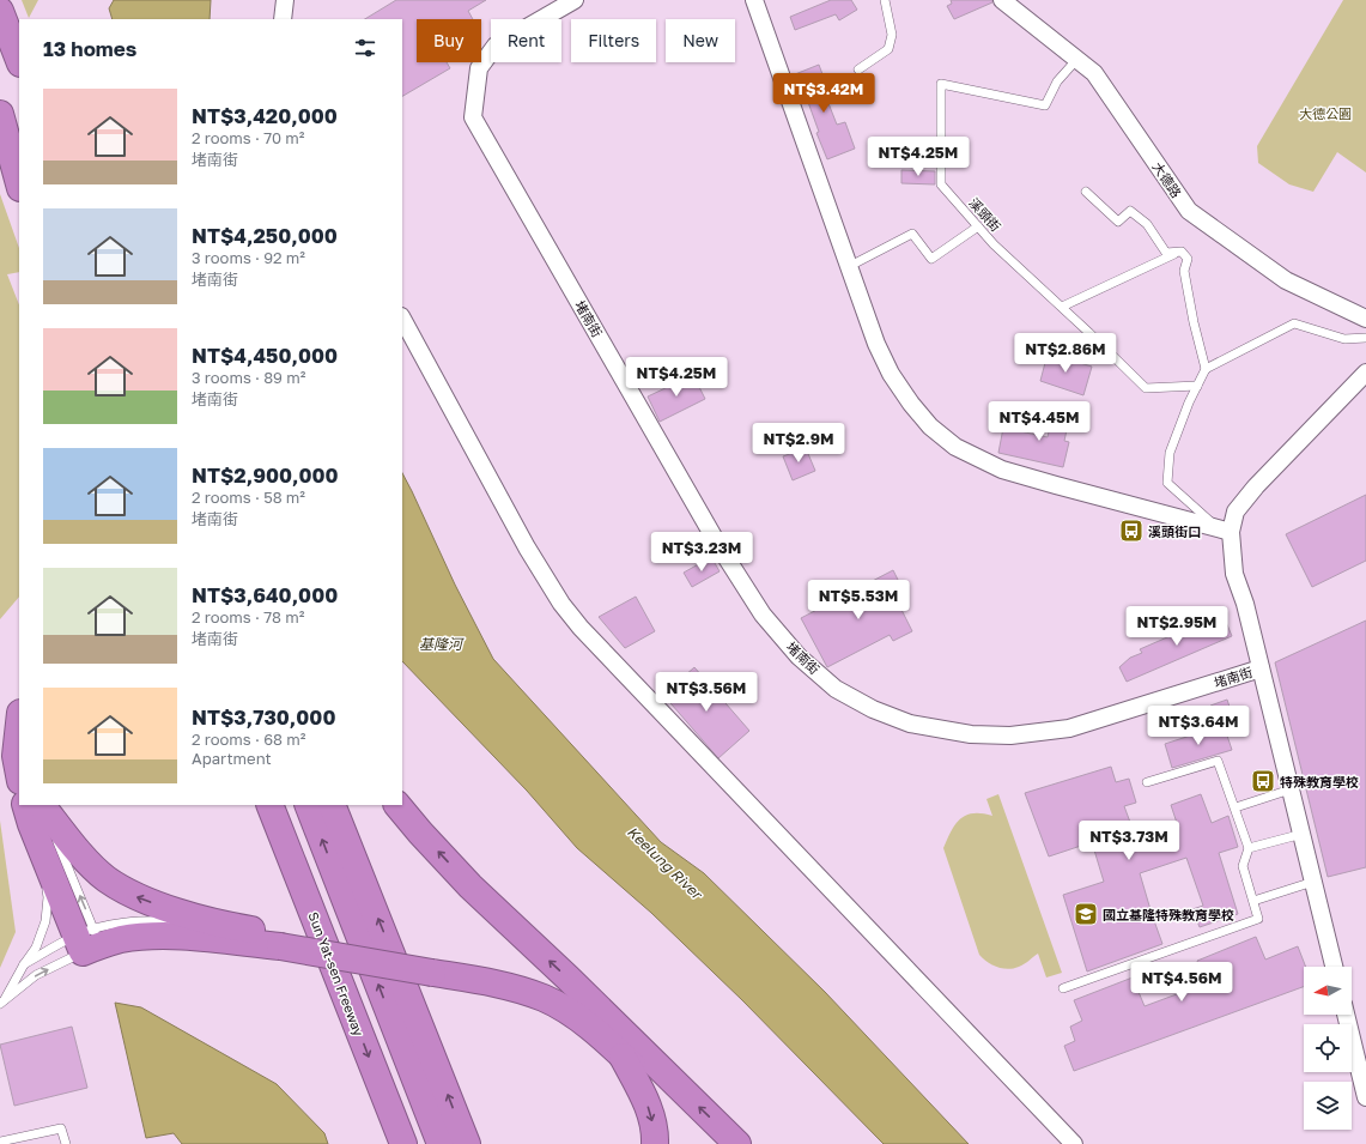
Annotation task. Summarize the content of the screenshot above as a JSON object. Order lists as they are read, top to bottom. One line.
{"streets":{"highway":["Sun Yat-sen Freeway"],"street":["大德路","堵南街"],"lane":["溪頭街"]},"crossings":[["大德路","溪頭街"]],"water":["基隆河","Keelung River"],"parks":["大德公園"],"places":{"bus stop":["溪頭街口","特殊教育學校"],"school or university":["國立基隆特殊教育學校"]},"north":"left","page":{"chip":["Buy","Rent","Filters","New"],"heading":"13 homes","price":["NT$3.42M","NT$4.25M","NT$2.86M","NT$4.25M","NT$4.45M","NT$2.9M","NT$3.23M","NT$5.53M","NT$2.95M","NT$3.56M","NT$3.64M","NT$3.73M","NT$4.56M"],"list":[{"name":"NT$3,420,000","note":"2 rooms · 70 m² · 堵南街"},{"name":"NT$4,250,000","note":"3 rooms · 92 m² · 堵南街"},{"name":"NT$4,450,000","note":"3 rooms · 89 m² · 堵南街"},{"name":"NT$2,900,000","note":"2 rooms · 58 m² · 堵南街"},{"name":"NT$3,640,000","note":"2 rooms · 78 m² · 堵南街"},{"name":"NT$3,730,000","note":"2 rooms · 68 m² · Apartment"}]}}
